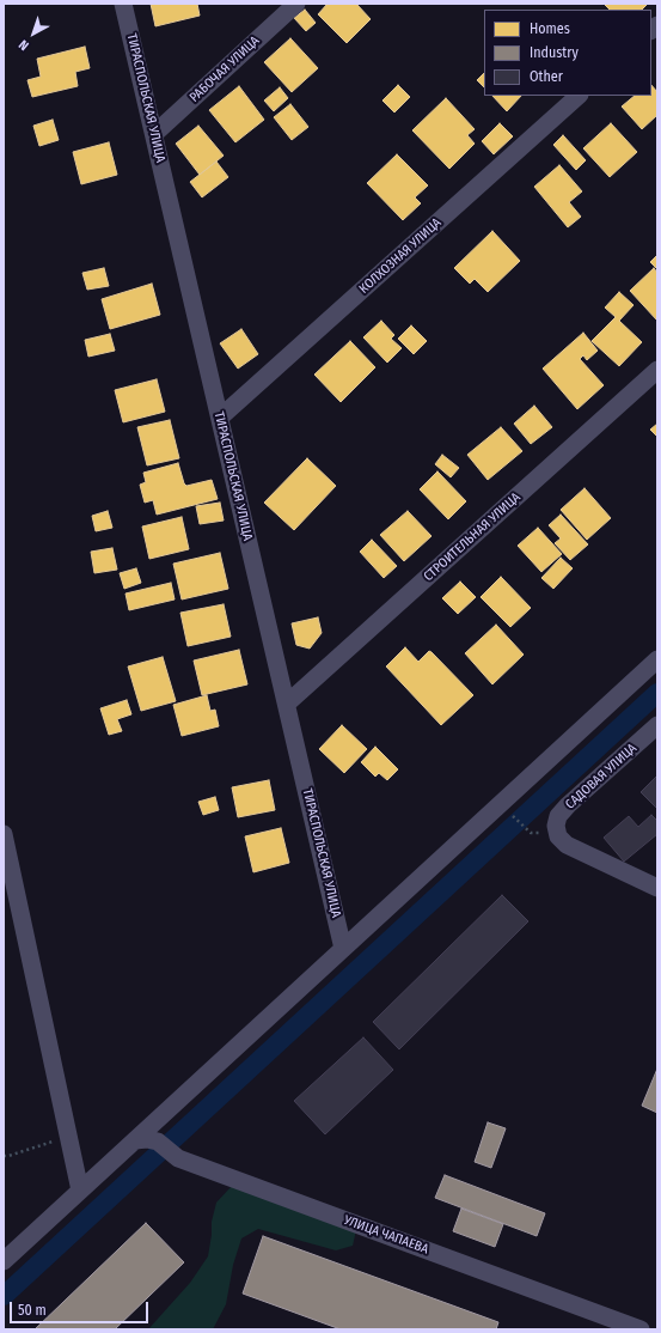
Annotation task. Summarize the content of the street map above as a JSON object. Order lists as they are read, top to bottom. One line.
{"streets":{"street":["РАБОЧАЯ УЛИЦА","ТИРАСПОЛЬСКАЯ УЛИЦА","КОЛХОЗНАЯ УЛИЦА","СТРОИТЕЛЬНАЯ УЛИЦА","САДОВАЯ УЛИЦА","УЛИЦА ЧАПАЕВА"]},"crossings":[["РАБОЧАЯ УЛИЦА","ТИРАСПОЛЬСКАЯ УЛИЦА"],["ТИРАСПОЛЬСКАЯ УЛИЦА","КОЛХОЗНАЯ УЛИЦА"],["ТИРАСПОЛЬСКАЯ УЛИЦА","СТРОИТЕЛЬНАЯ УЛИЦА"]],"legend":["Homes","Industry","Other"],"scale_bar":"50 m","north":"bottom left"}
